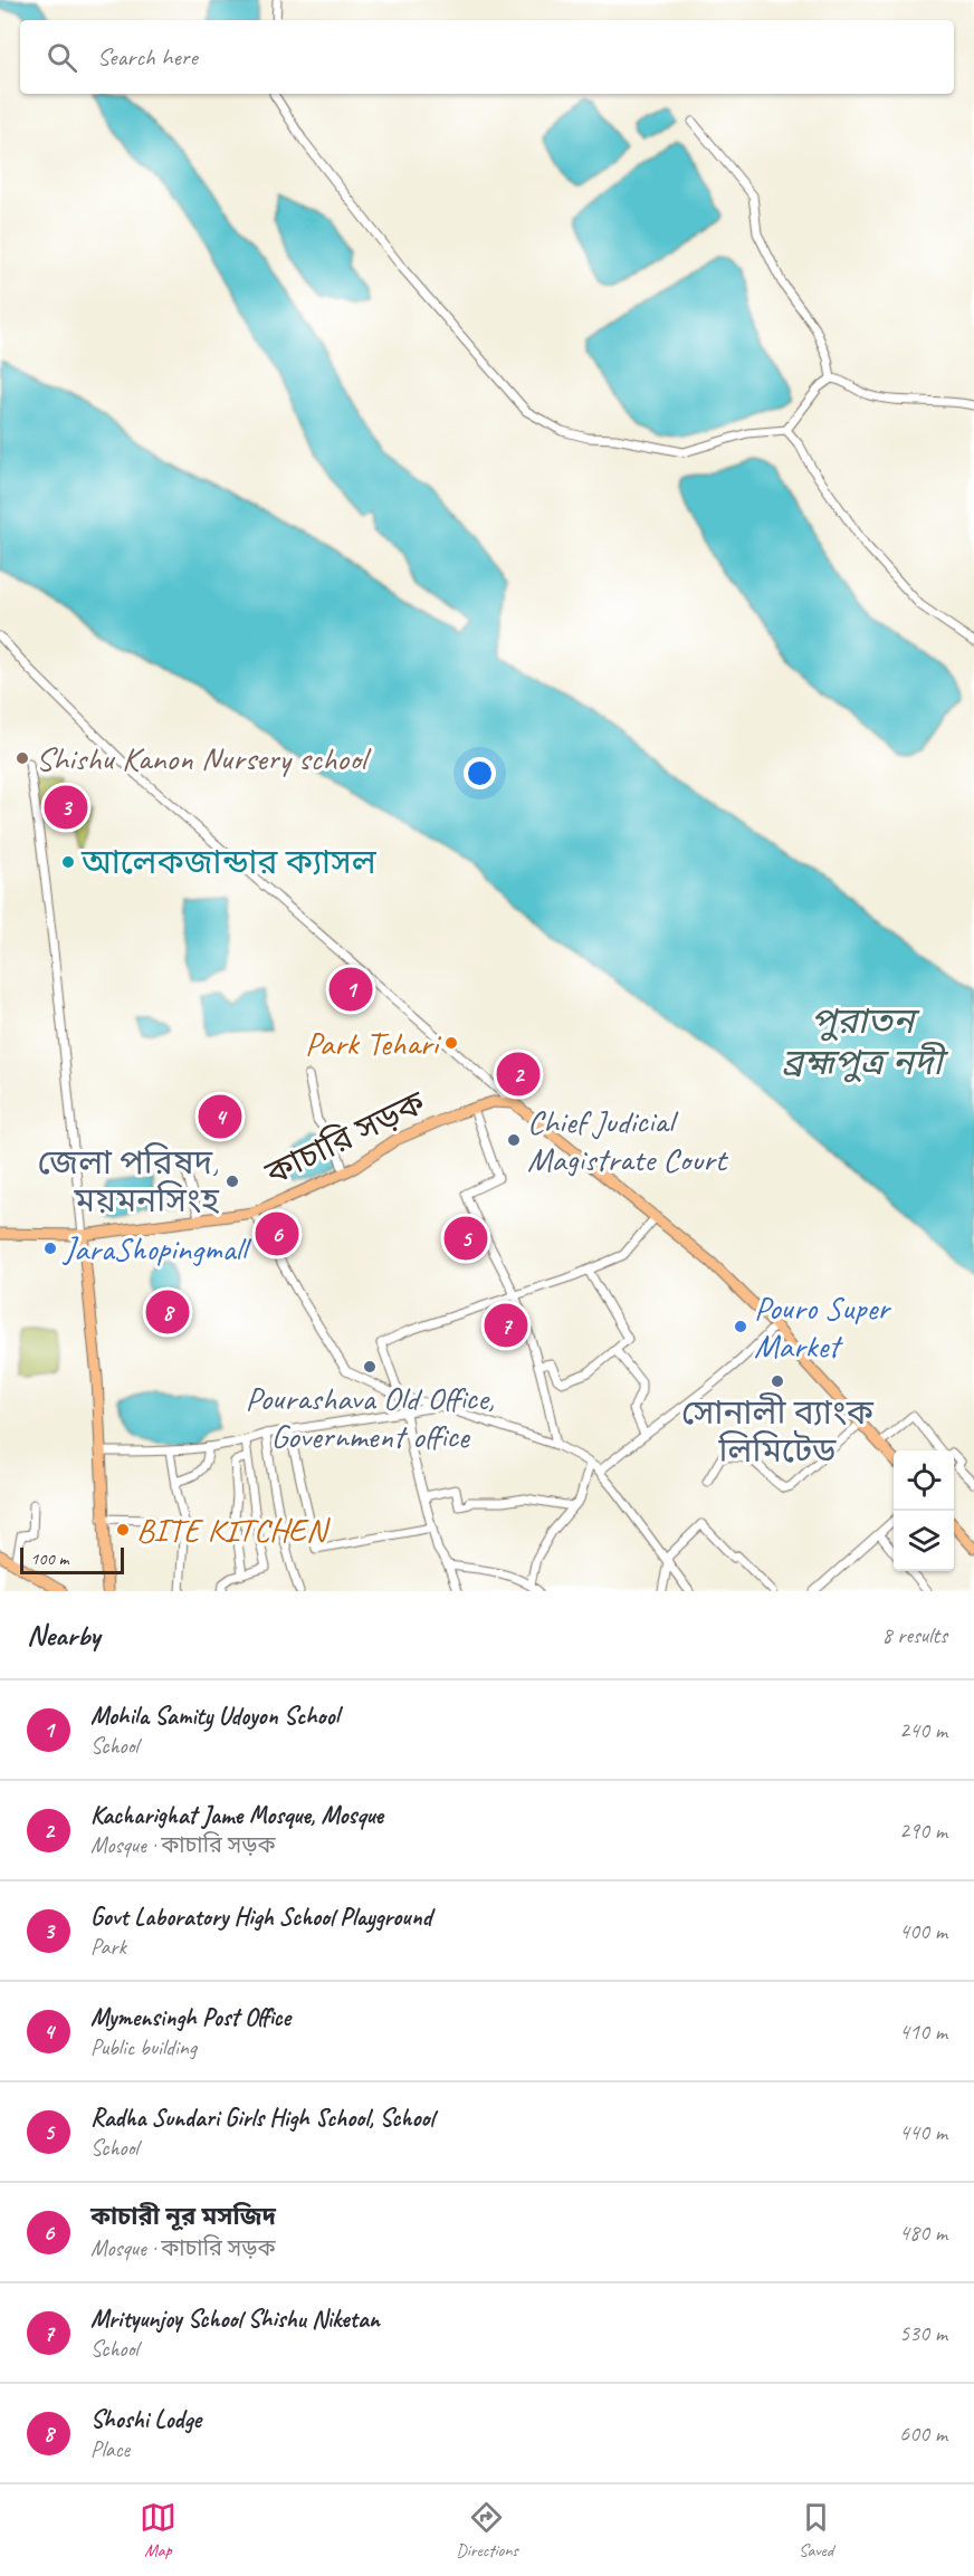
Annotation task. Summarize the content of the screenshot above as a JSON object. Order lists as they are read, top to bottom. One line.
{"streets":{"main road":["কাচারি সড়ক"]},"water":["পুরাতন ব্রহ্মপুত্র নদী"],"places":["Shishu Kanon Nursery school","আলেকজান্ডার ক্যাসল","Park Tehari","Chief Judicial Magistrate Court","জেলা পরিষদ, ময়মনসিংহ","JaraShopingmall","Pouro Super Market","Pourashava Old Office, Government office","সোনালী ব্যাংক লিমিটেড","BITE KITCHEN"],"scale_bar":"100 m","page":{"search":"Search here","pins":["3","1","2","4","6","5","8","7"],"scale":"100 m","heading":["Nearby","8 results"],"list":[{"mark":"1","name":"Mohila Samity Udoyon School","note":"School","value":"240 m"},{"mark":"2","name":"Kacharighat Jame Mosque, Mosque","note":"Mosque · কাচারি সড়ক","value":"290 m"},{"mark":"3","name":"Govt Laboratory High School Playground","note":"Park","value":"400 m"},{"mark":"4","name":"Mymensingh Post Office","note":"Public building","value":"410 m"},{"mark":"5","name":"Radha Sundari Girls High School, School","note":"School","value":"440 m"},{"mark":"6","name":"কাচারী নূর মসজিদ","note":"Mosque · কাচারি সড়ক","value":"480 m"},{"mark":"7","name":"Mrityunjoy School Shishu Niketan","note":"School","value":"530 m"},{"mark":"8","name":"Shoshi Lodge","note":"Place","value":"600 m"}],"nav":["Map","Directions","Saved"]}}
